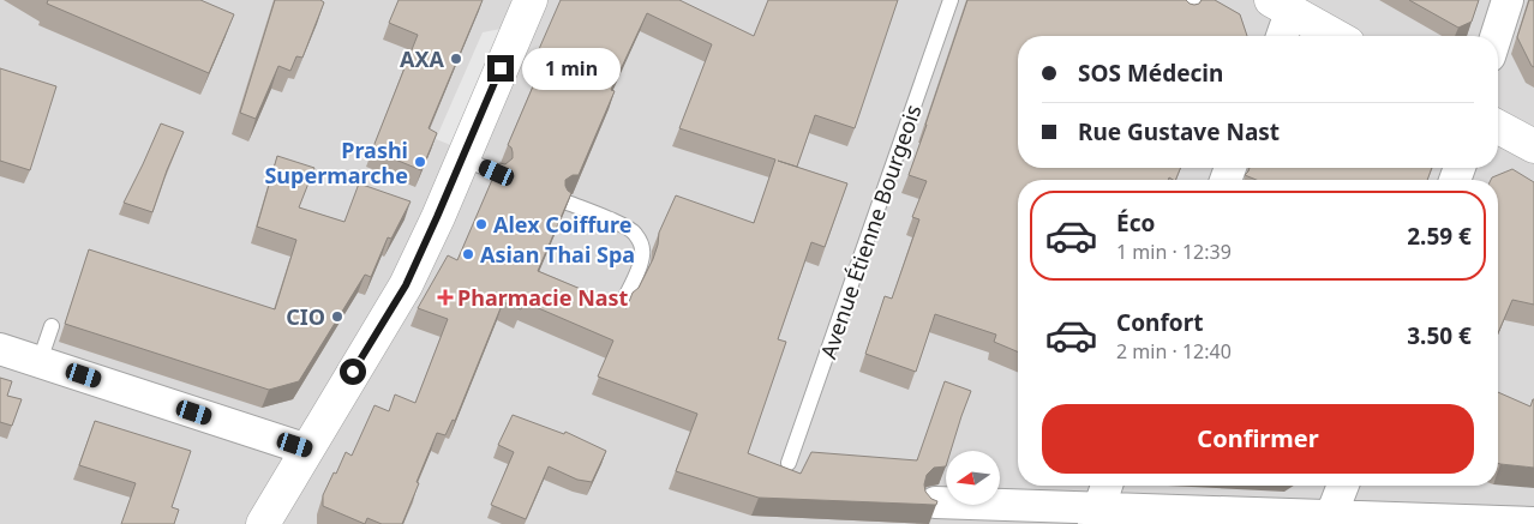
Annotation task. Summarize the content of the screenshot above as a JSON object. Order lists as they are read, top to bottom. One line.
{"streets":{"lane":["Avenue Étienne Bourgeois"]},"places":{"other":["AXA","Prashi Supermarche","Alex Coiffure","Asian Thai Spa","CIO"],"health":["Pharmacie Nast"]},"north":"left","page":{"banner":["SOS Médecin","Rue Gustave Nast"],"bubble":"1 min","list":[{"name":"Éco","note":"1 min · 12:39","value":"2.59 €"},{"name":"Confort","note":"2 min · 12:40","value":"3.50 €"}],"buttons":"Confirmer"}}
